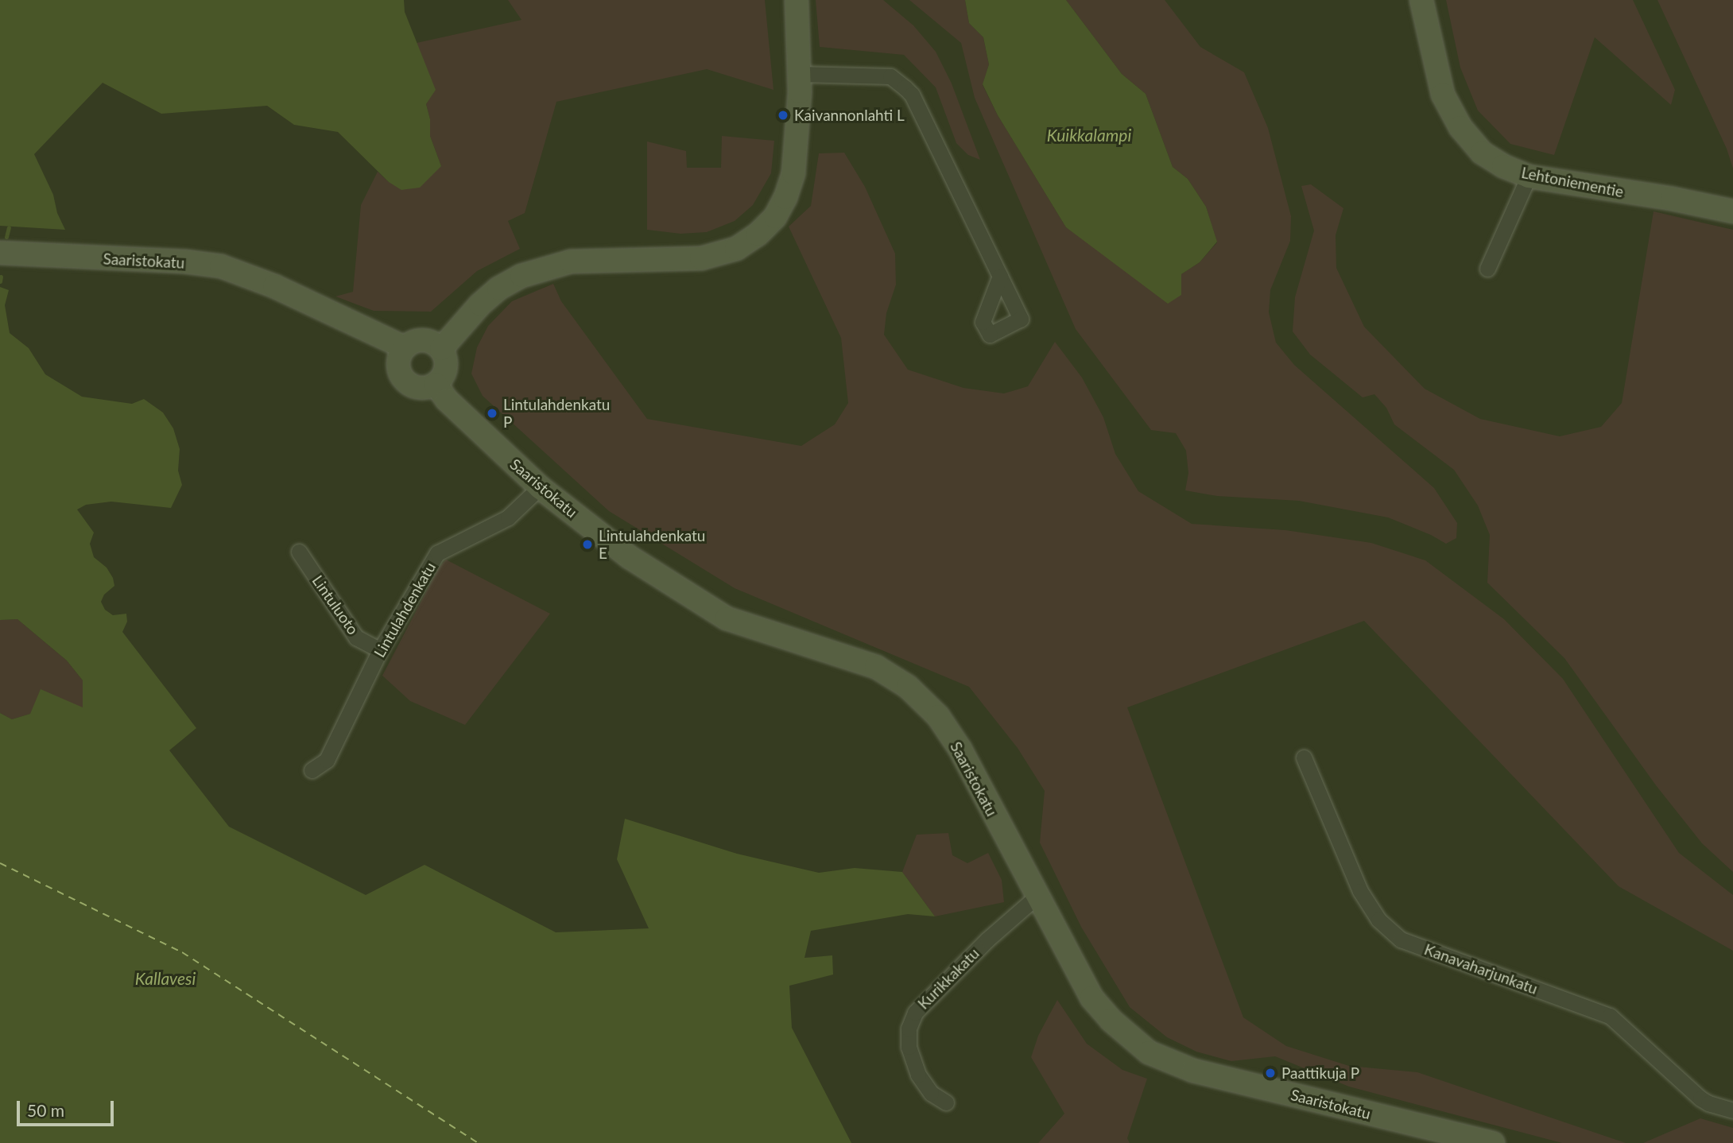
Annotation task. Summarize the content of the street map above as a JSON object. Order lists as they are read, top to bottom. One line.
{"streets":{"main road":["Lehtoniementie","Saaristokatu"],"street":["Lintuluoto","Lintulahdenkatu","Kanavaharjunkatu","Kurikkakatu"]},"crossings":[["Saaristokatu","Lintulahdenkatu"],["Saaristokatu","Kurikkakatu"],["Lintuluoto","Lintulahdenkatu"]],"water":["Kuikkalampi","Kallavesi"],"places":["Kaivannonlahti L","Lintulahdenkatu P","Lintulahdenkatu E","Paattikuja P"],"scale_bar":"50 m"}
